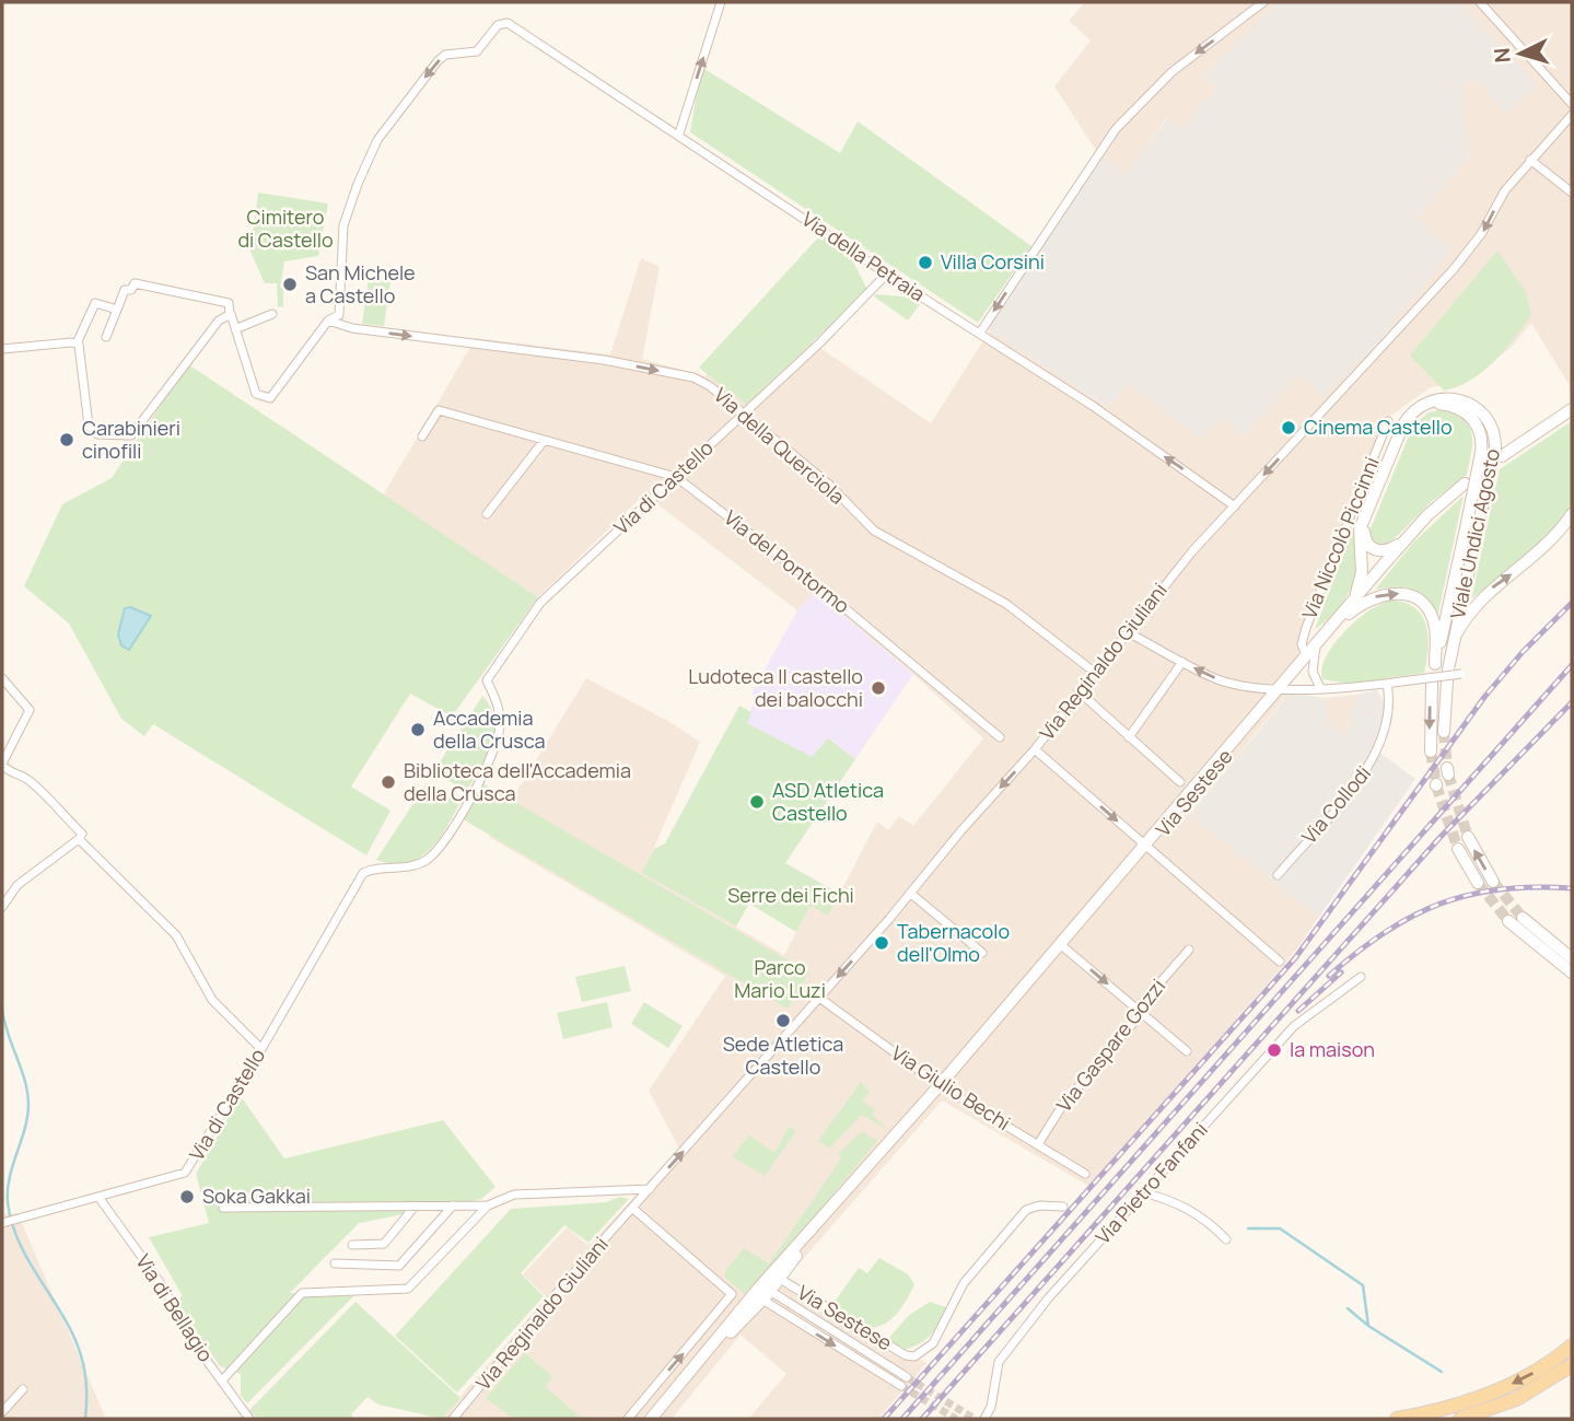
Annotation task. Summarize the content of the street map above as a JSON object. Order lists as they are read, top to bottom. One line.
{"streets":{"main road":["Viale Undici Agosto","Via Sestese"],"street":["Via della Petraia","Via della Querciola","Via di Castello","Via Niccolò Piccinni","Via del Pontormo","Via Reginaldo Giuliani","Via Collodi","Via Gaspare Gozzi","Via Giulio Bechi","Via Pietro Fanfani","Via di Bellagio"]},"crossings":[["Via della Petraia","Via della Querciola"],["Via della Petraia","Via di Castello"],["Via della Petraia","Via Reginaldo Giuliani"],["Via della Querciola","Via di Castello"],["Via della Querciola","Via Reginaldo Giuliani"],["Via di Castello","Via del Pontormo"],["Via di Castello","Via di Bellagio"],["Viale Undici Agosto","Via Sestese"],["Via Niccolò Piccinni","Via Sestese"],["Via Reginaldo Giuliani","Via Giulio Bechi"],["Via Sestese","Via Giulio Bechi"],["Via Gaspare Gozzi","Via Giulio Bechi"]],"one_way":["Via della Querciola"],"parks":["Cimitero di Castello","Serre dei Fichi","Parco Mario Luzi"],"places":["Villa Corsini","San Michele a Castello","Cinema Castello","Carabinieri cinofili","Ludoteca Il castello dei balocchi","Accademia della Crusca","Biblioteca dell'Accademia della Crusca","ASD Atletica Castello","Tabernacolo dell'Olmo","Sede Atletica Castello","la maison","Soka Gakkai"],"north":"left"}
